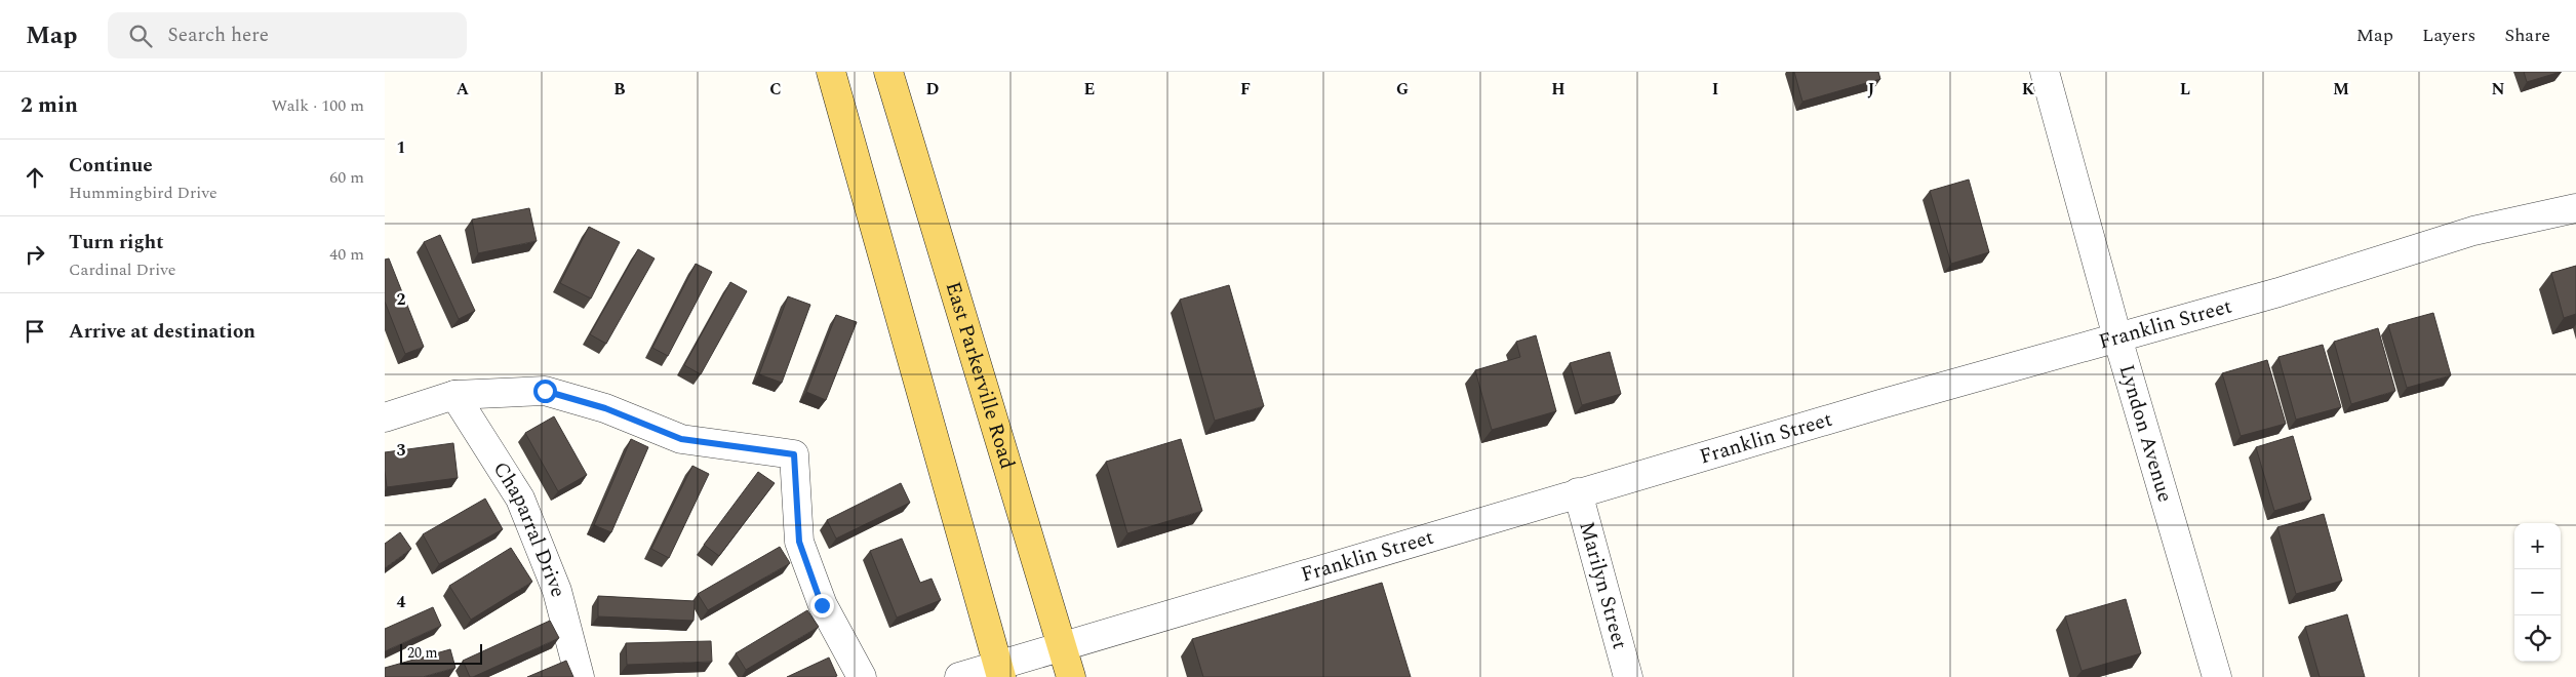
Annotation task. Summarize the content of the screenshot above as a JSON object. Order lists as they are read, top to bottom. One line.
{"streets":{"main road":["East Parkerville Road"],"street":["Franklin Street","Lyndon Avenue","Chaparral Drive","Marilyn Street"]},"crossings":[["Franklin Street","East Parkerville Road"],["Franklin Street","Lyndon Avenue"],["Franklin Street","Marilyn Street"]],"scale_bar":"20 m","page":{"header":"Map","search":"Search here","nav":["Map","Layers","Share"],"heading":["2 min","Walk · 100 m"],"list":[["Continue","Hummingbird Drive","60 m"],["Turn right","Cardinal Drive","40 m"],"Arrive at destination"],"map_buttons":["+","−"],"scale":"20 m"},"grid":{"columns":["A","B","C","D","E","F","G","H","I","J","K","L","M","N"],"rows":["1","2","3","4"]}}
